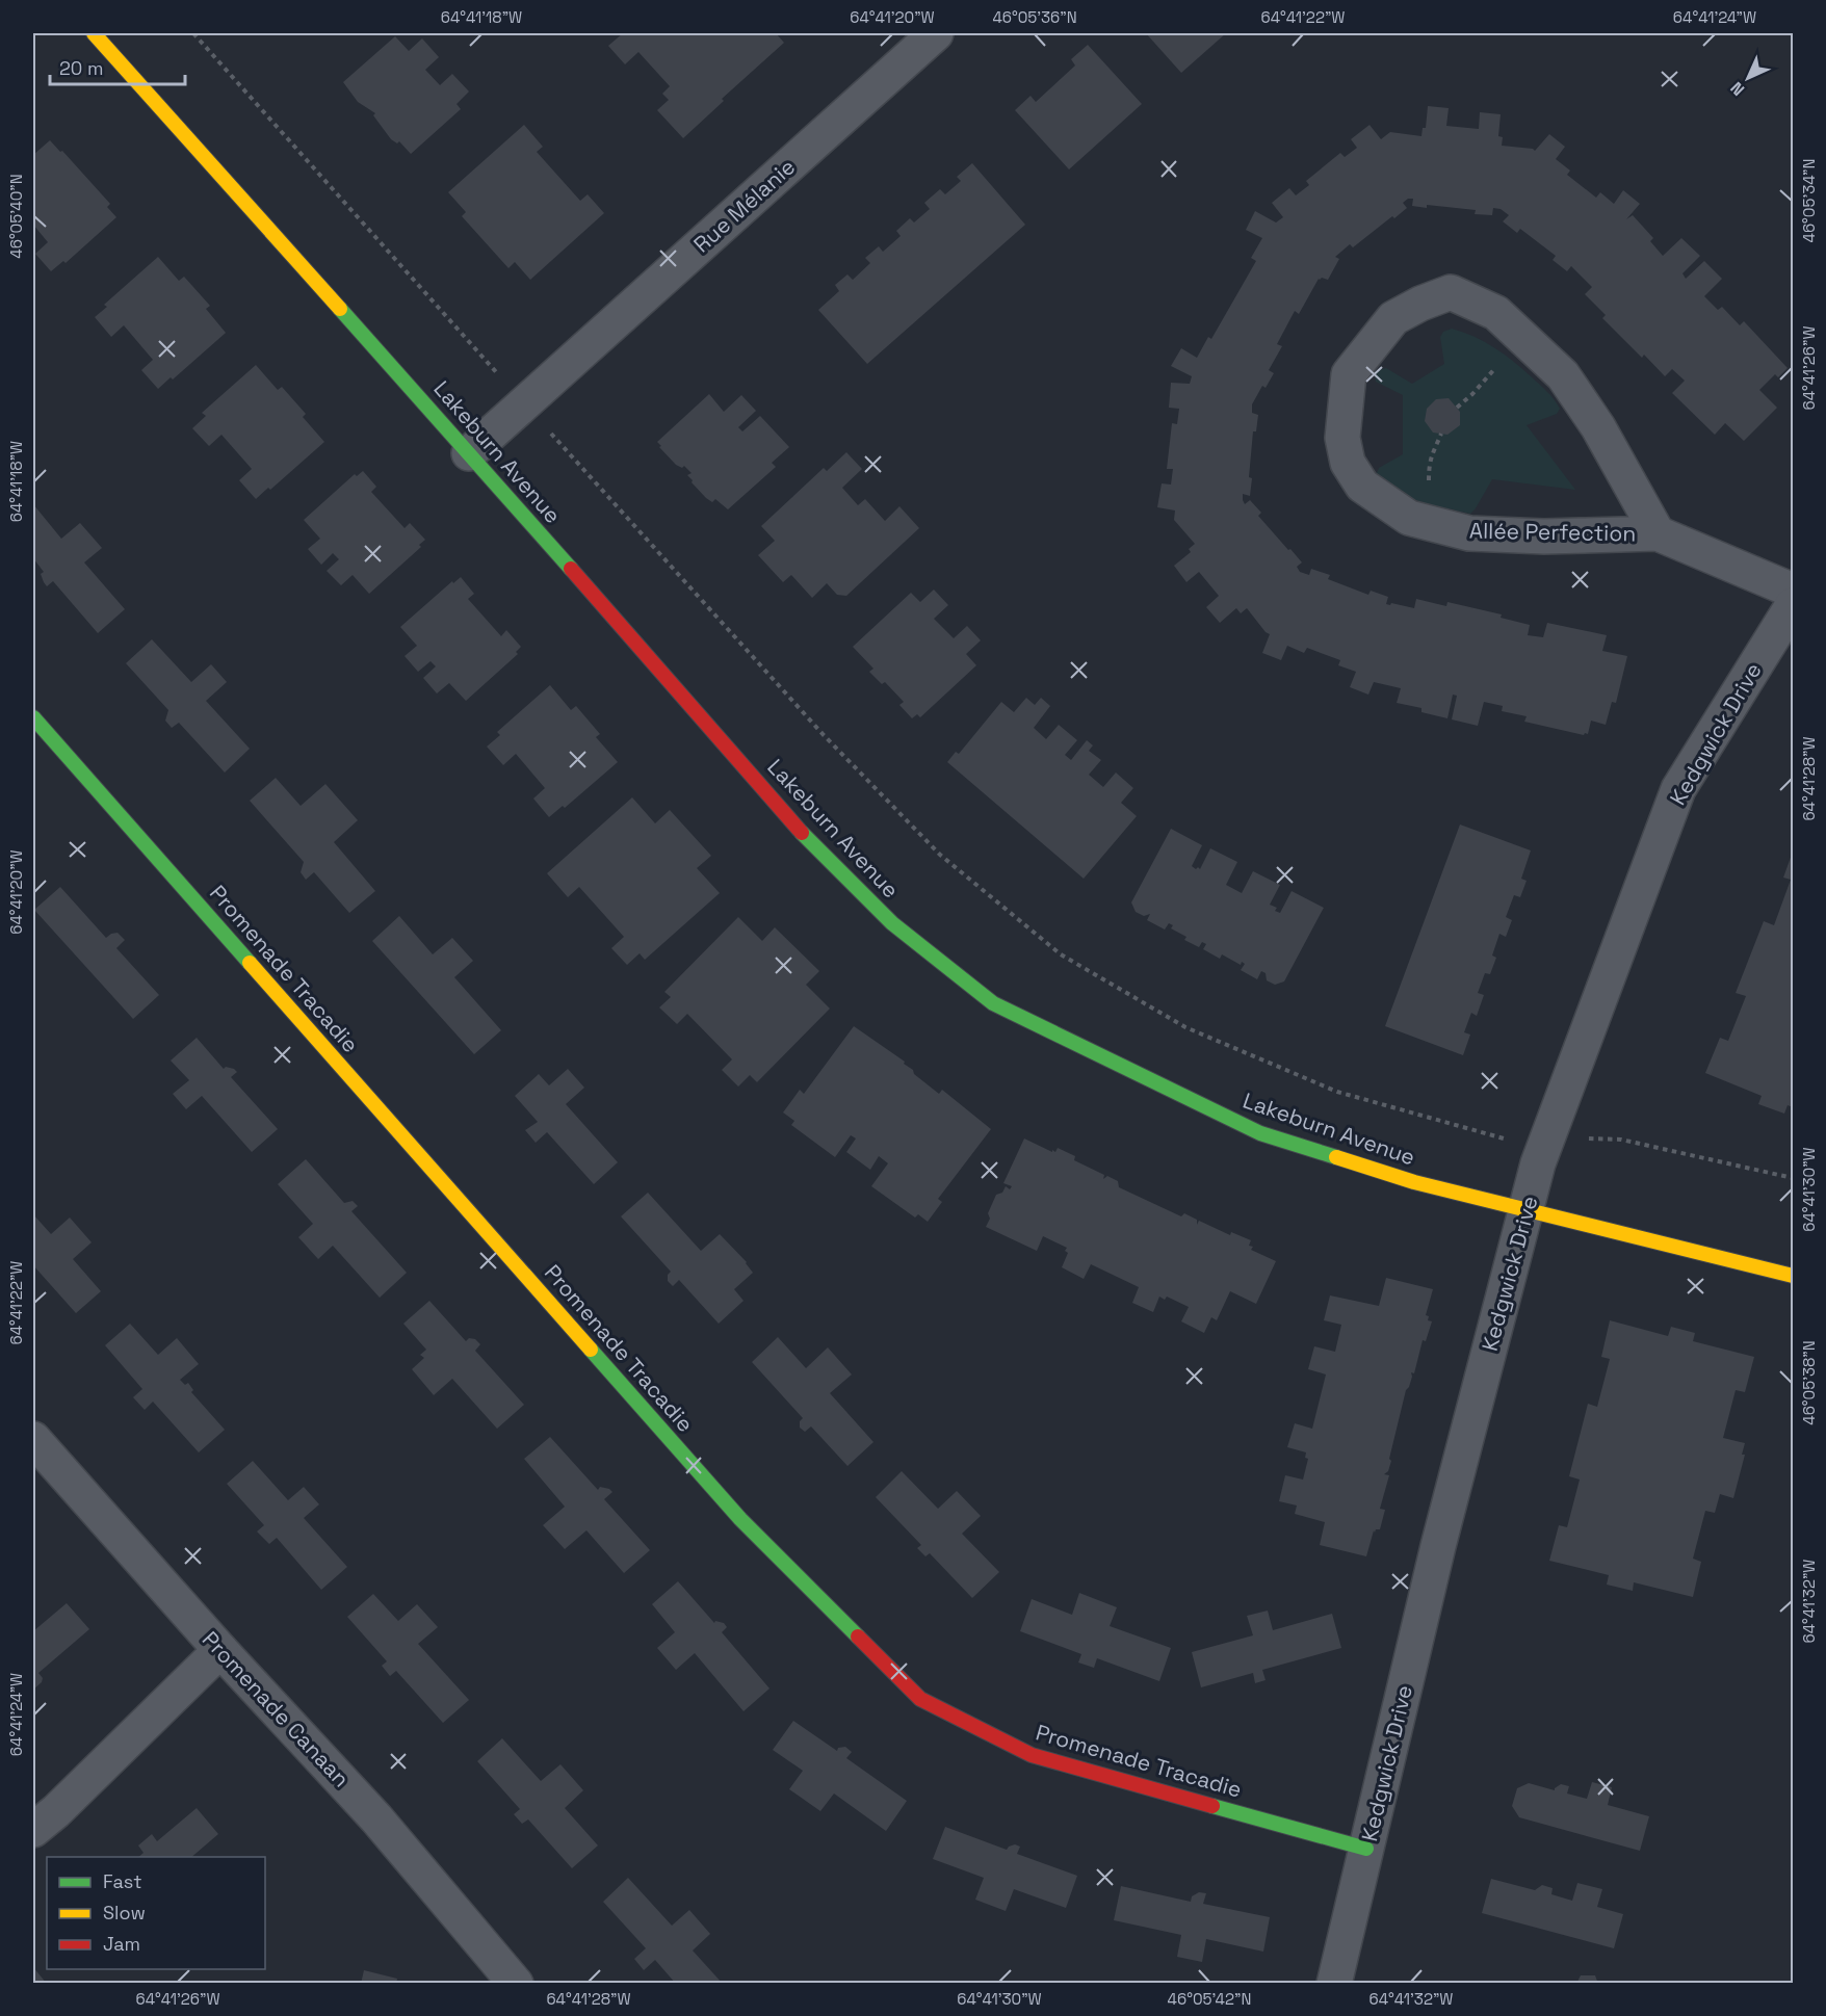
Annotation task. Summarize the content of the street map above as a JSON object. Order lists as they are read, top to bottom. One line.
{"streets":{"street":["Rue Mélanie","Lakeburn Avenue","Allée Perfection","Kedgwick Drive","Promenade Tracadie","Promenade Canaan"]},"crossings":[["Rue Mélanie","Lakeburn Avenue"],["Lakeburn Avenue","Kedgwick Drive"],["Kedgwick Drive","Promenade Tracadie"]],"legend":["Fast","Slow","Jam"],"scale_bar":"20 m","north":"bottom left","coordinates":["64°41'18\"W","64°41'20\"W","46°05'36\"N","64°41'22\"W","64°41'24\"W","46°05'34\"N","46°05'40\"N","64°41'26\"W","64°41'28\"W","64°41'30\"W","46°05'38\"N","64°41'32\"W","46°05'42\"N"]}
